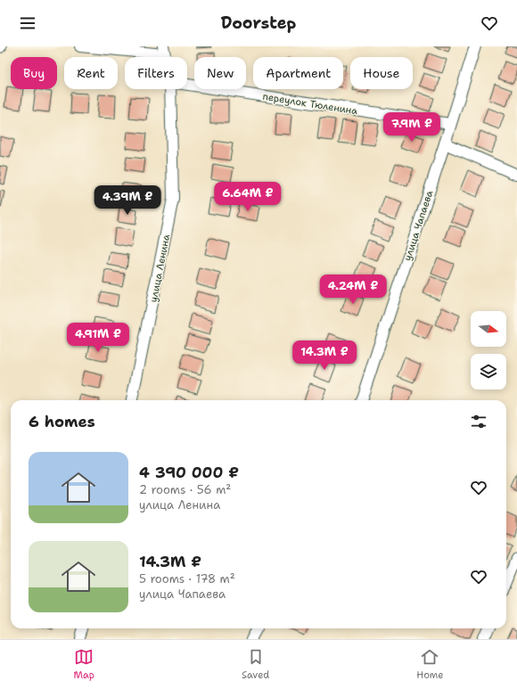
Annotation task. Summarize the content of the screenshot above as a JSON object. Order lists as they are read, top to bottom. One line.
{"streets":{"street":["переулок Тюленина","улица Чапаева","улица Ленина"]},"crossings":[["переулок Тюленина","улица Чапаева"]],"north":"right","page":{"header":"Doorstep","chip":["Buy","Rent","Filters","New","Apartment","House"],"price":["7.9M ₽","6.64M ₽","4.39M ₽","4.24M ₽","4.91M ₽","14.3M ₽"],"heading":"6 homes","list":[{"name":"4 390 000 ₽","note":"2 rooms · 56 m² · улица Ленина"},{"name":"14.3M ₽","note":"5 rooms · 178 m² · улица Чапаева"}],"tabs":["Map","Saved","Home"]}}
